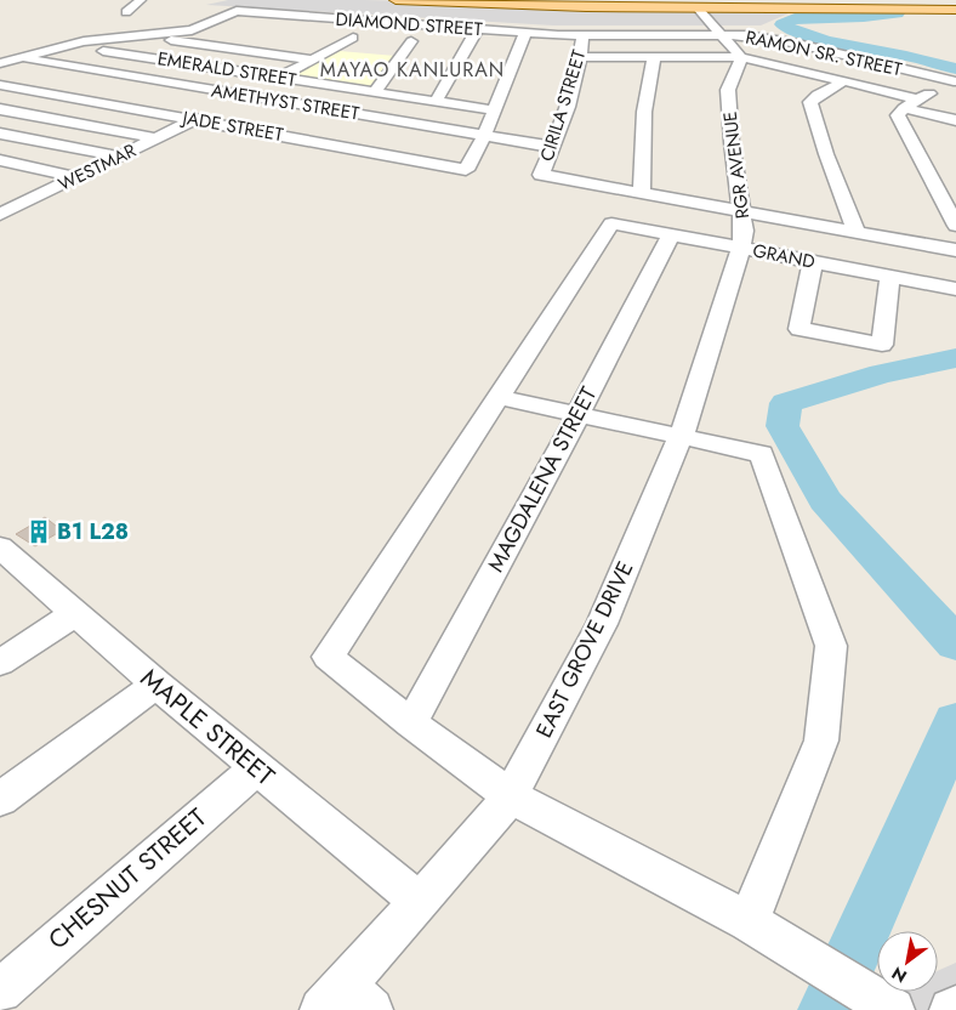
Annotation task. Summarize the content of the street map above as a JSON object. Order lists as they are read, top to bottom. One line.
{"streets":{"street":["DIAMOND STREET","RAMON SR. STREET","EMERALD STREET","AMETHYST STREET","CIRILA STREET","JADE STREET","RGR AVENUE","WESTMAR","GRAND","MAGDALENA STREET","EAST GROVE DRIVE","MAPLE STREET","CHESNUT STREET"]},"crossings":[["DIAMOND STREET","RAMON SR. STREET"],["DIAMOND STREET","CIRILA STREET"],["RAMON SR. STREET","CIRILA STREET"],["EMERALD STREET","WESTMAR"],["AMETHYST STREET","CIRILA STREET"],["AMETHYST STREET","JADE STREET"],["AMETHYST STREET","WESTMAR"],["JADE STREET","WESTMAR"],["RGR AVENUE","GRAND"],["RGR AVENUE","EAST GROVE DRIVE"],["GRAND","MAGDALENA STREET"],["GRAND","EAST GROVE DRIVE"],["EAST GROVE DRIVE","MAPLE STREET"],["MAPLE STREET","CHESNUT STREET"]],"districts":["MAYAO KANLURAN"],"places":{"building":["B1 L28"]},"north":"bottom left"}
